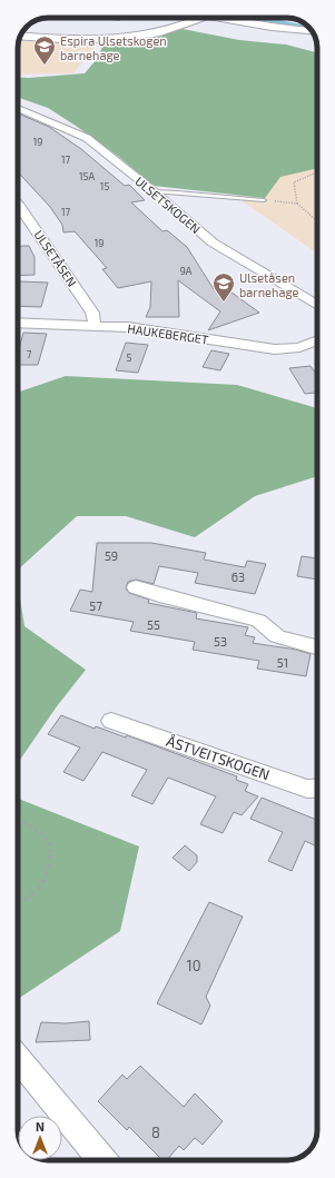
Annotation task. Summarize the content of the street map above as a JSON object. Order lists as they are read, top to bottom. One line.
{"streets":{"street":["ULSETSKOGEN","ULSETÅSEN","HAUKEBERGET","ÅSTVEITSKOGEN"]},"crossings":[["ULSETÅSEN","HAUKEBERGET"]],"places":{"school or university":["Espira Ulsetskogen barnehage","Ulsetåsen barnehage"]},"house_numbers":["19","17","15A","15","17","19","9A","7","5","59","63","57","55","53","51","10","8"],"north":"top"}
